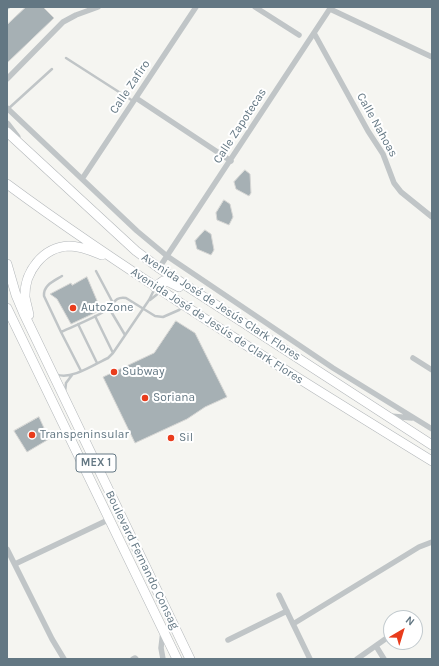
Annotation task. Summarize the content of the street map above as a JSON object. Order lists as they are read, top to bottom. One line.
{"streets":{"highway":["Avenida José de Jesús Clark Flores","Avenida José de Jesús de Clark Flores","MEX 1","Boulevard Fernando Consag"],"street":["Calle Zafiro","Calle Nahoas","Calle Zapotecas"]},"crossings":[["Calle Nahoas","Calle Zapotecas"],["Calle Zapotecas","Avenida José de Jesús Clark Flores"]],"places":["AutoZone","Subway","Soriana","Transpeninsular","Sil"],"north":"top right"}
